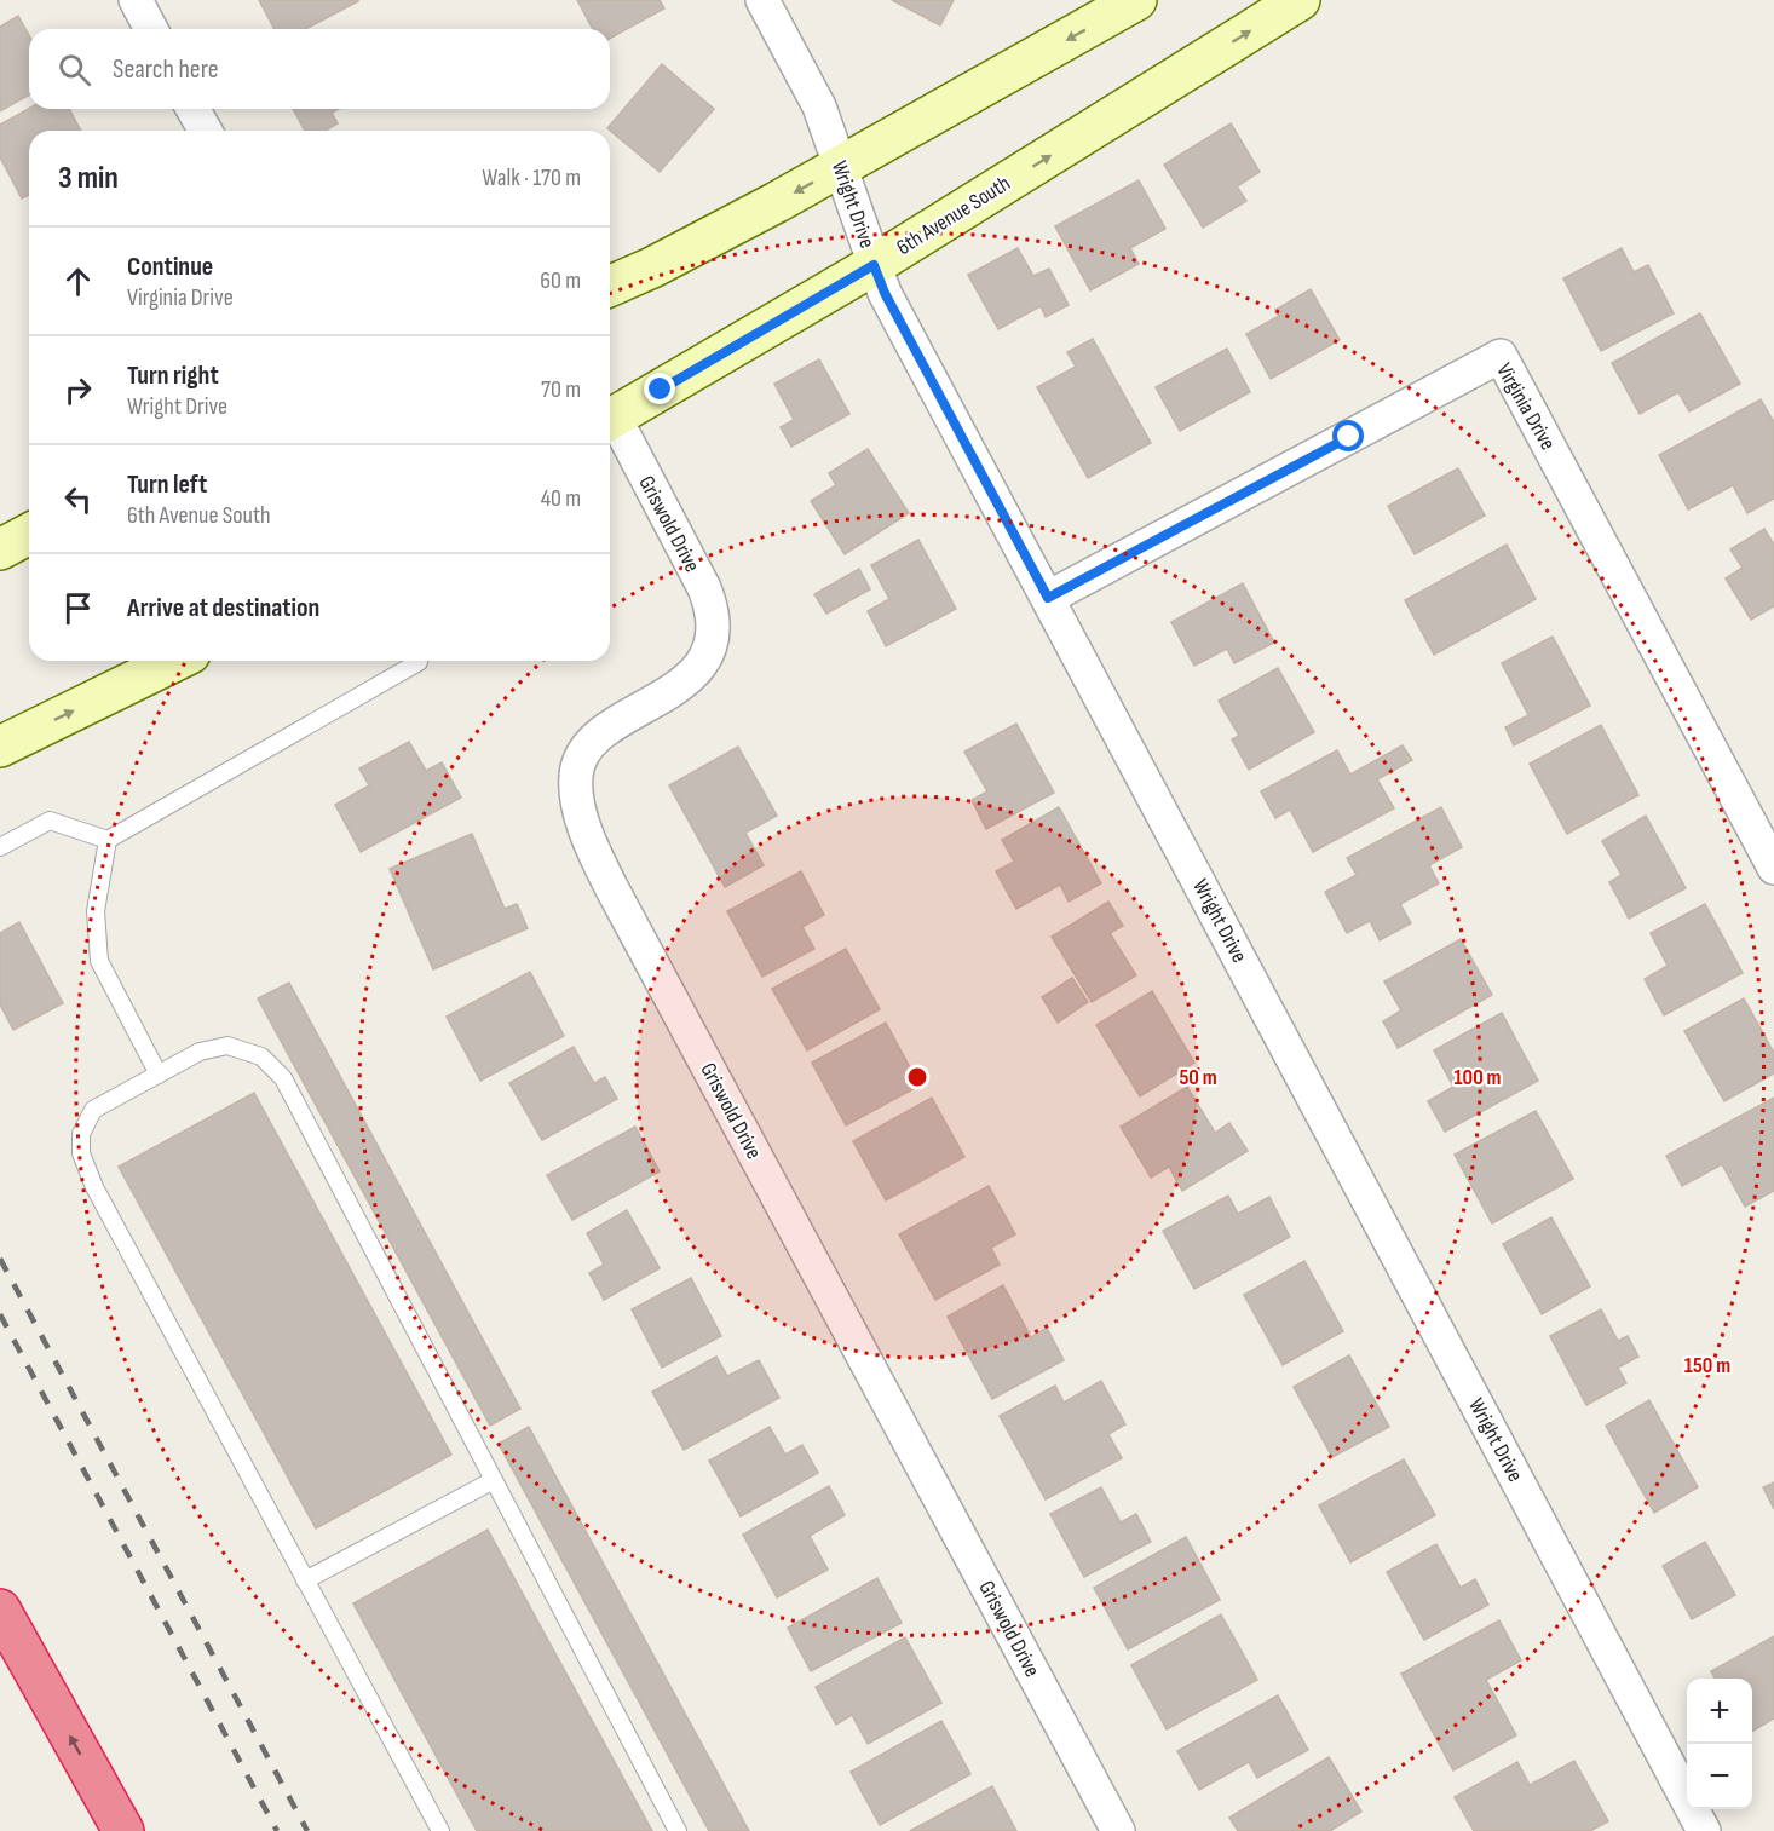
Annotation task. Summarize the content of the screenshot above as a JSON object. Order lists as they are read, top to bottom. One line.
{"streets":{"street":["Wright Drive","6th Avenue South","Virginia Drive","Griswold Drive"]},"crossings":[["Wright Drive","6th Avenue South"],["Wright Drive","Virginia Drive"]],"page":{"search":"Search here","heading":["3 min","Walk · 170 m"],"list":[["Continue","Virginia Drive","60 m"],["Turn right","Wright Drive","70 m"],["Turn left","6th Avenue South","40 m"],"Arrive at destination"],"map_buttons":["+","−"]},"rings":["50 m","100 m","150 m"]}
